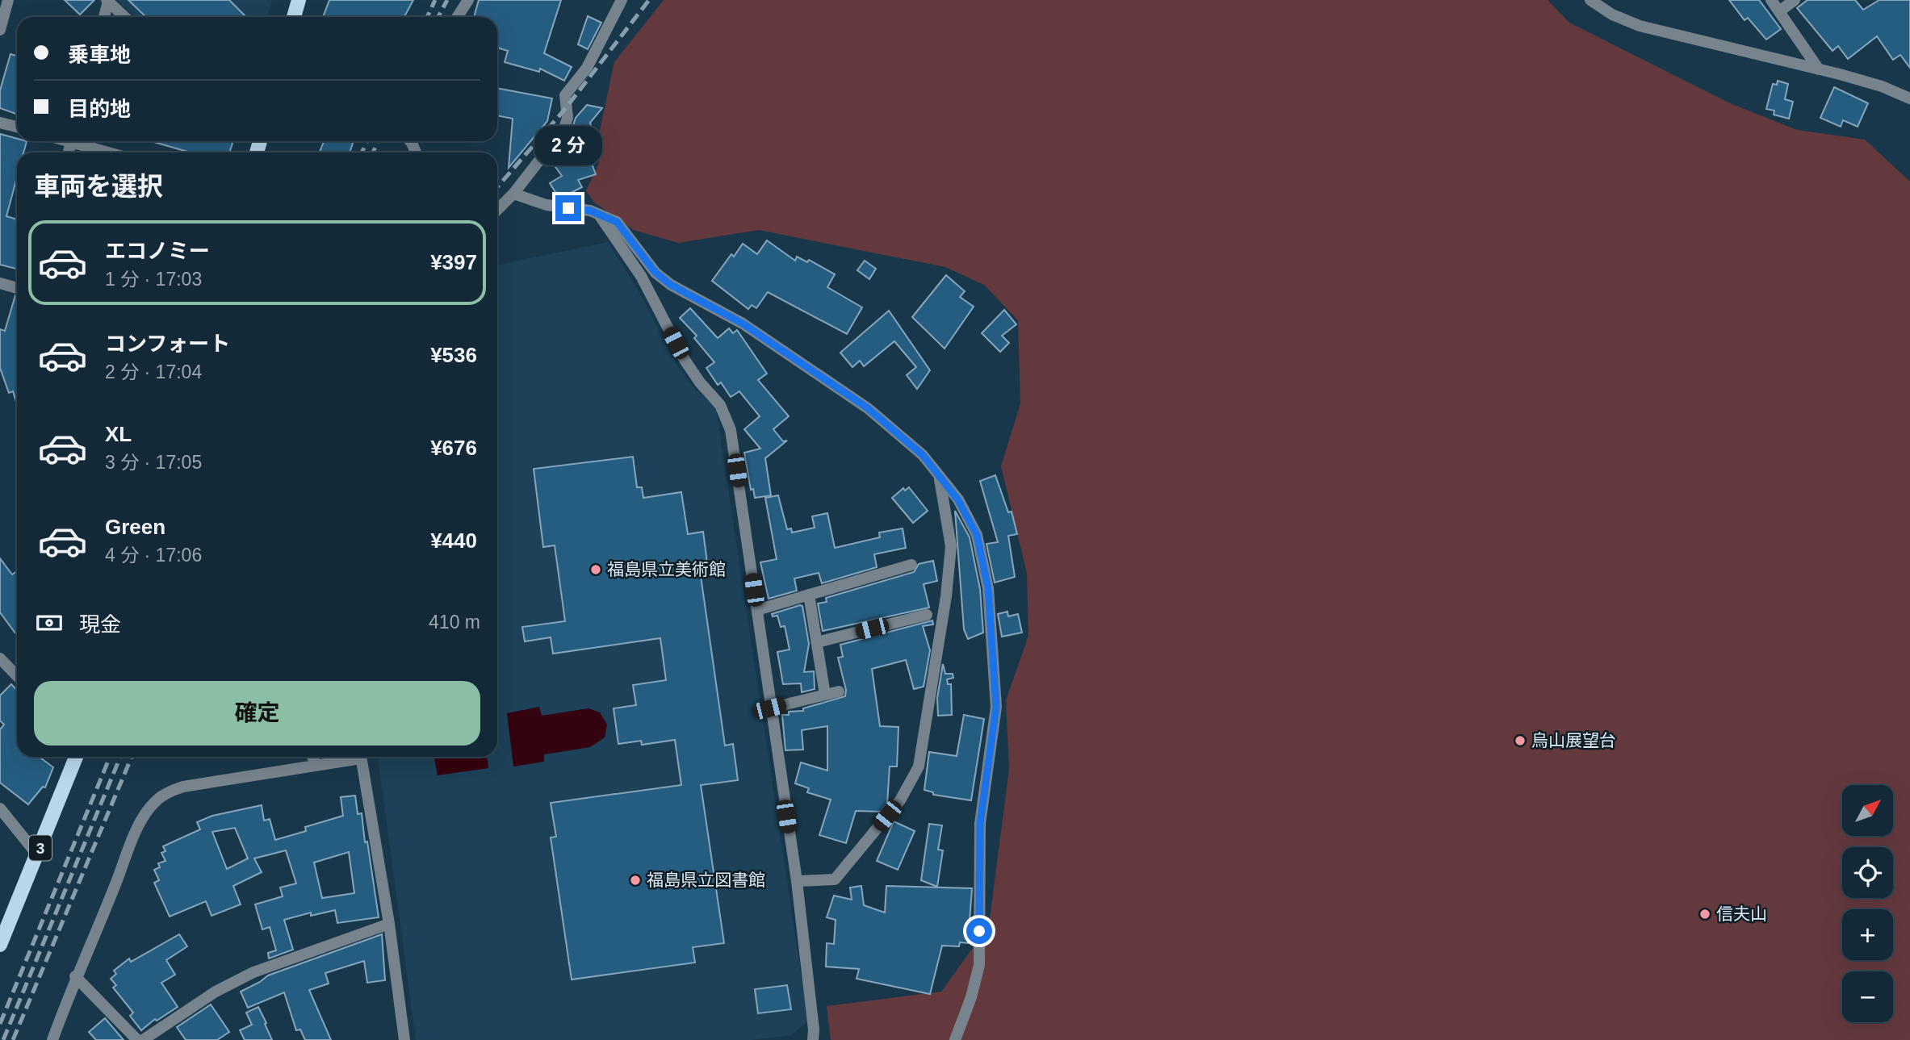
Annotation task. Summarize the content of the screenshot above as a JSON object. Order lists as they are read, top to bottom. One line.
{"streets":{"main road":["3"]},"places":["福島県立美術館","烏山展望台","福島県立図書館","信夫山"],"north":"top right","page":{"banner":["乗車地","目的地"],"bubble":"2 分","heading":"車両を選択","list":[{"name":"エコノミー","note":"1 分 · 17:03","value":"¥397"},{"name":"コンフォート","note":"2 分 · 17:04","value":"¥536"},{"name":"XL","note":"3 分 · 17:05","value":"¥676"},{"name":"Green","note":"4 分 · 17:06","value":"¥440"}],"pay":["現金","410 m"],"buttons":"確定","map_buttons":["+","−"]}}
